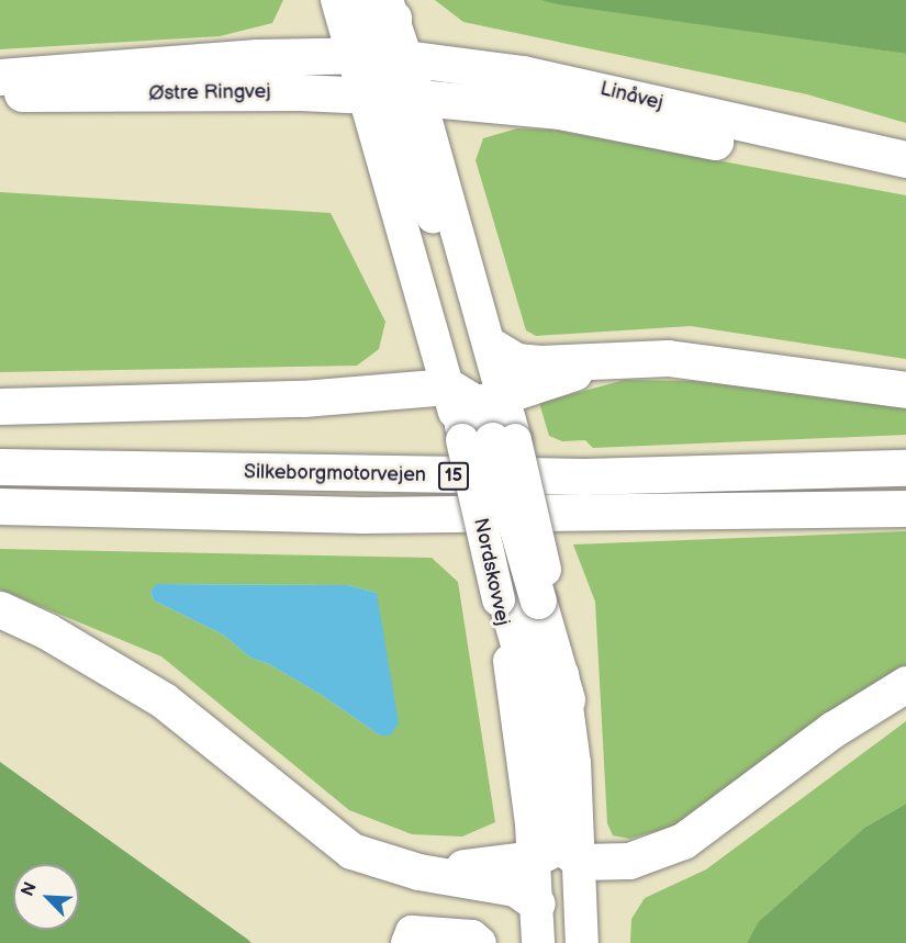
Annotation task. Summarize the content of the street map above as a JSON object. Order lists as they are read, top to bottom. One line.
{"streets":{"main road":["Østre Ringvej","Linåvej","Silkeborgmotorvejen","15"],"street":["Nordskovvej"]},"crossings":[["Østre Ringvej","Linåvej"],["Østre Ringvej","Nordskovvej"],["Linåvej","Nordskovvej"]],"north":"top left"}
